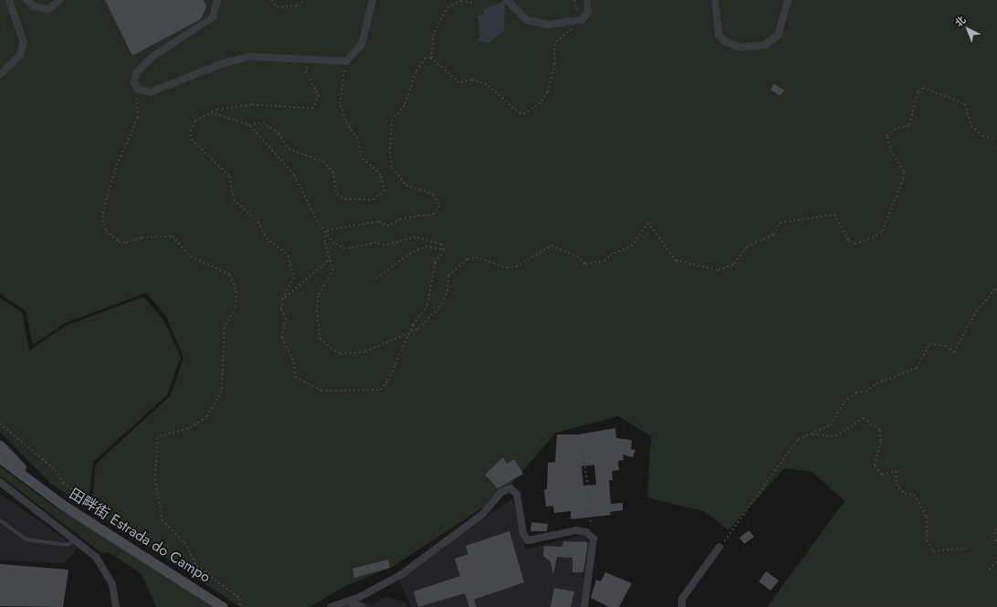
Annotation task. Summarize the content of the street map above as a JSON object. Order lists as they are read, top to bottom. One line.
{"streets":{"main road":["田畔街 Estrada do Campo"]},"north":"top left"}
